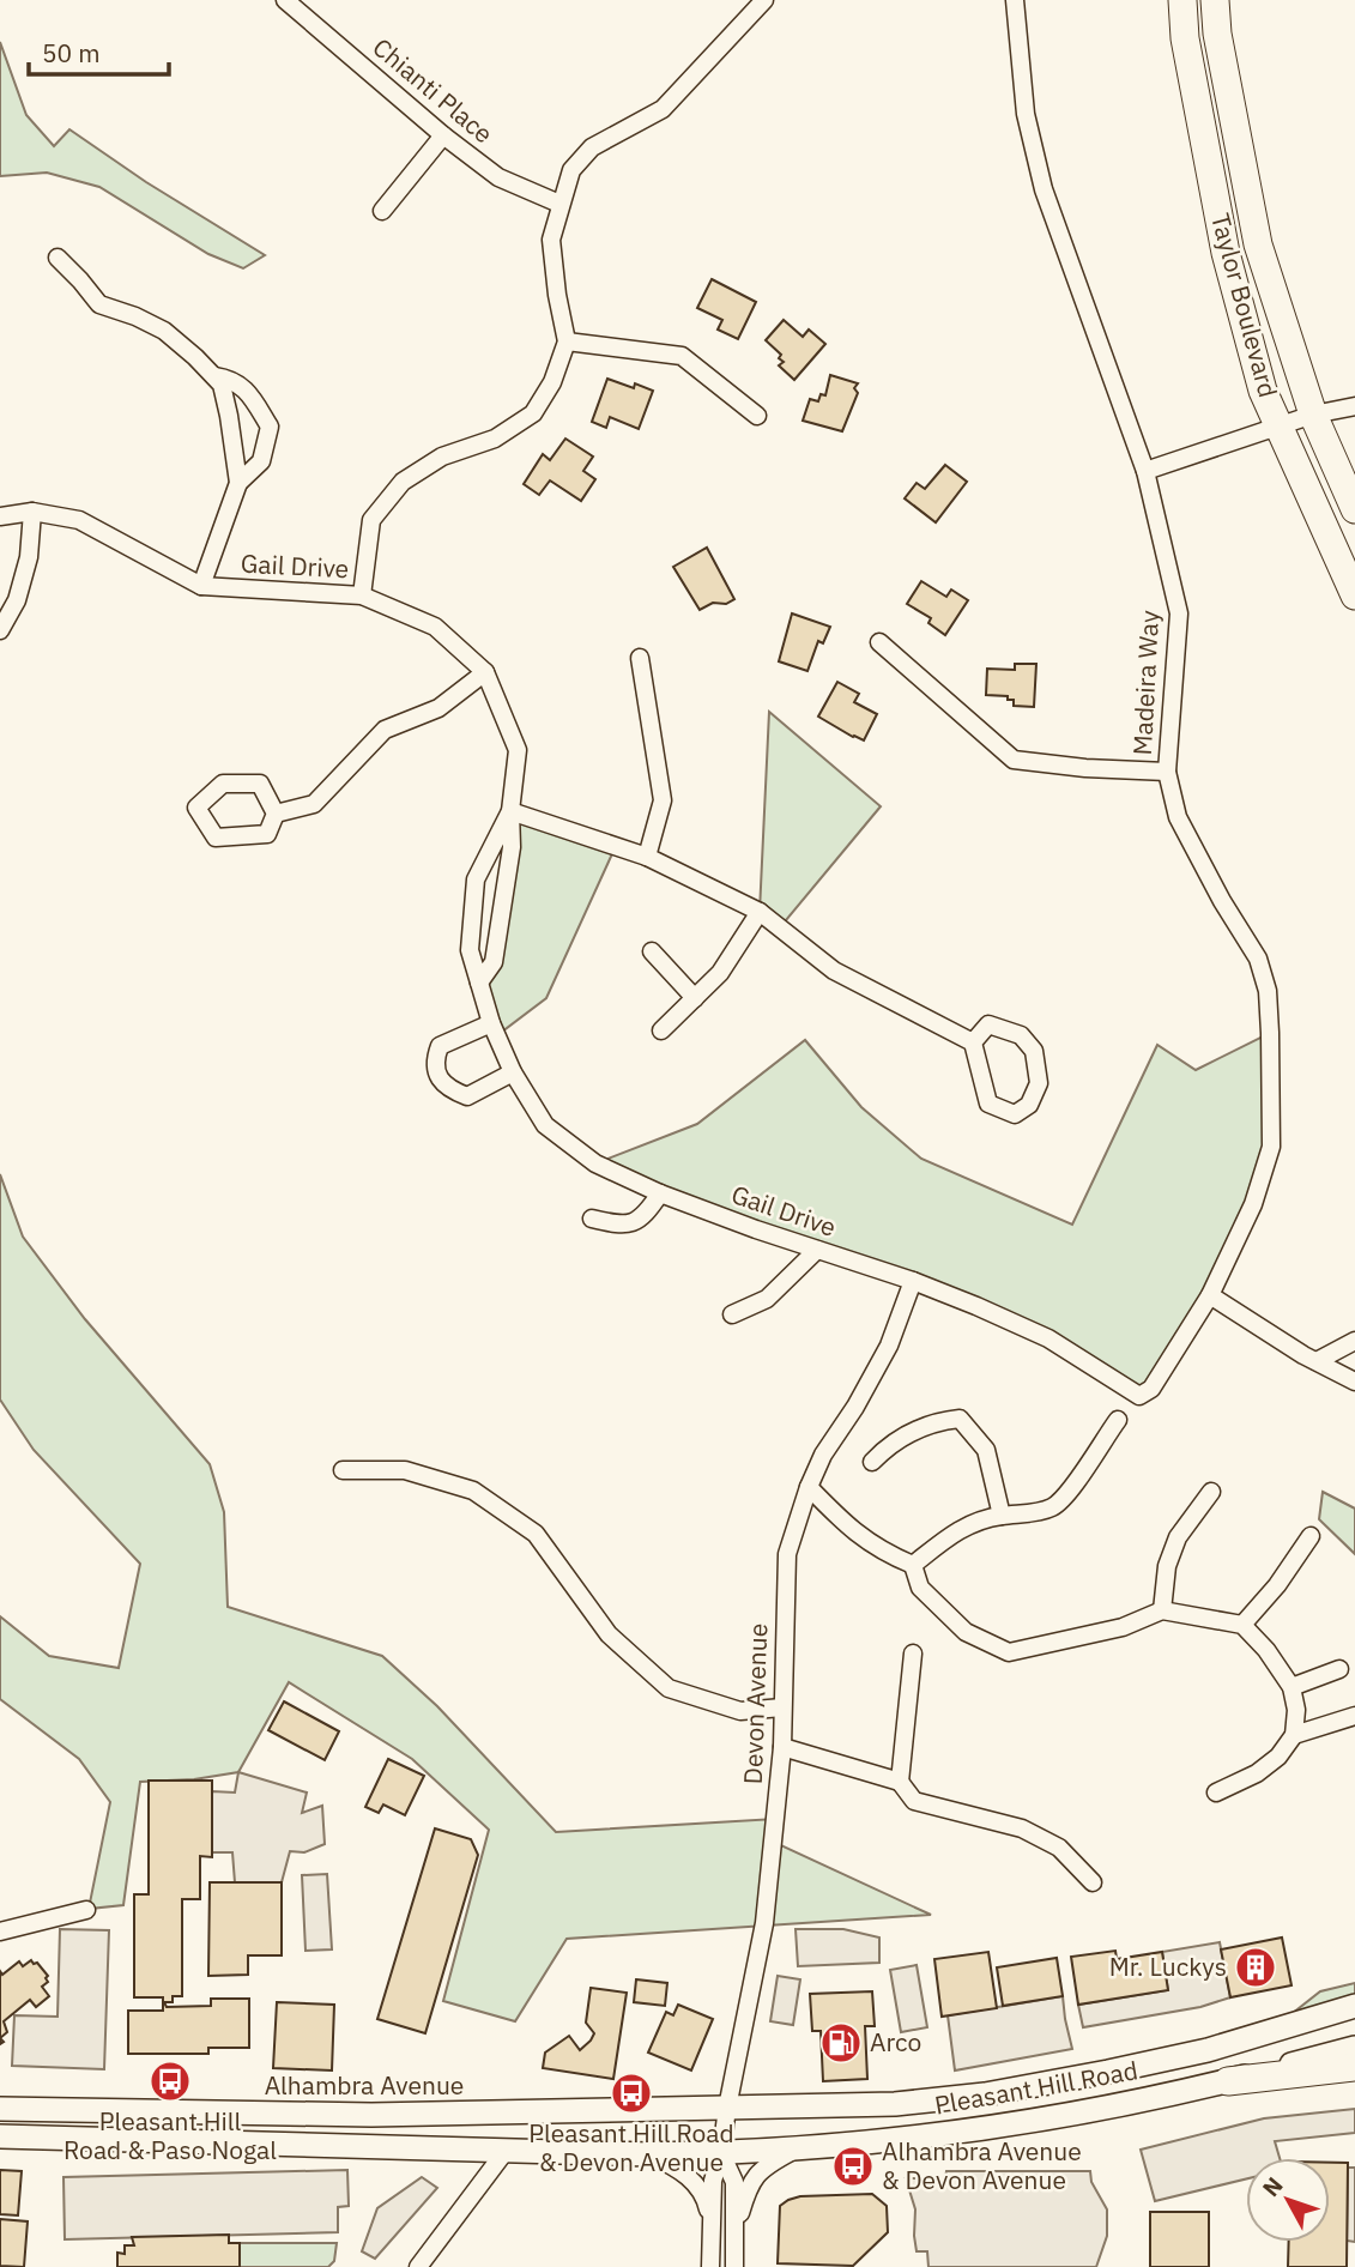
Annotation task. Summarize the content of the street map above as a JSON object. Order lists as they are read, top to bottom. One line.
{"streets":{"main road":["Taylor Boulevard","Alhambra Avenue","Pleasant Hill Road"],"street":["Chianti Place","Gail Drive","Madeira Way","Devon Avenue"]},"crossings":[["Gail Drive","Madeira Way"],["Gail Drive","Devon Avenue"],["Devon Avenue","Alhambra Avenue"],["Devon Avenue","Pleasant Hill Road"],["Alhambra Avenue","Pleasant Hill Road"]],"places":{"building":["Mr. Luckys"],"fuel station":["Arco"],"bus stop":["Pleasant Hill Road & Paso Nogal","Pleasant Hill Road & Devon Avenue","Alhambra Avenue & Devon Avenue"]},"scale_bar":"50 m","north":"top left"}
